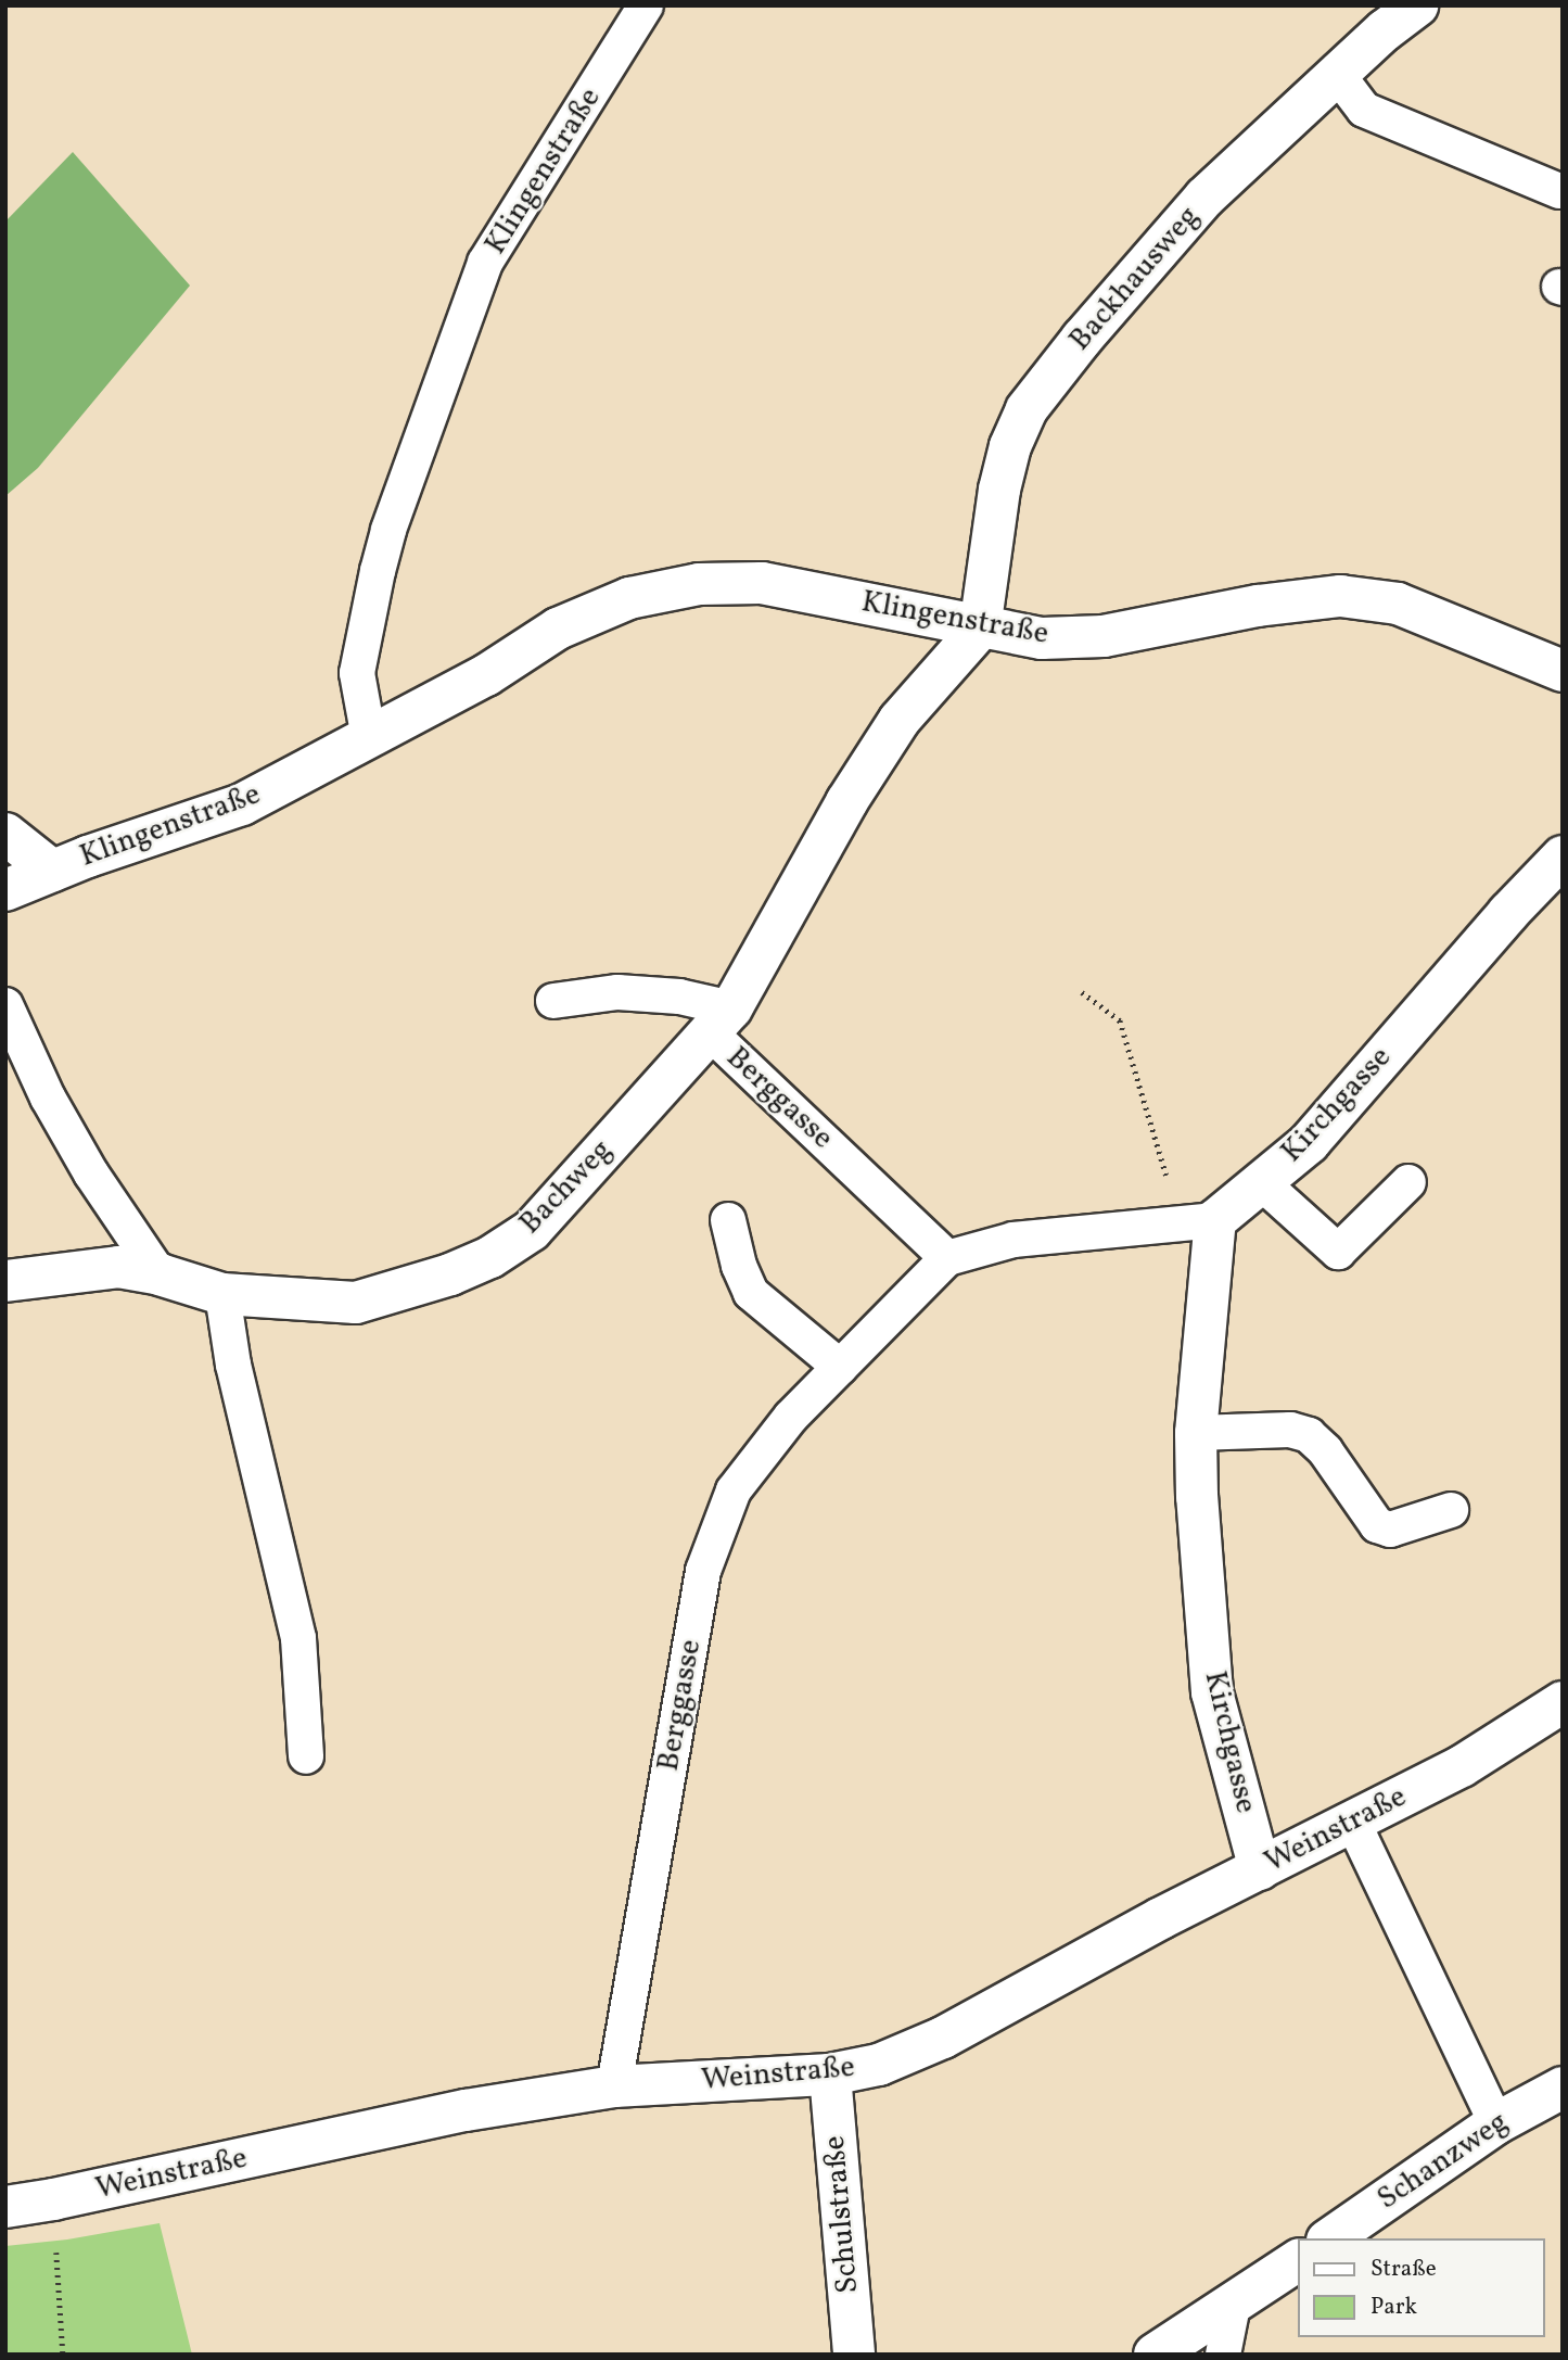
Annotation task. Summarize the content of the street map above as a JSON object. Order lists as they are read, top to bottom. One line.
{"streets":{"street":["Klingenstraße","Backhausweg","Kirchgasse","Bachweg","Weinstraße","Schanzweg","Schulstraße"],"lane":["Berggasse"]},"crossings":[["Klingenstraße","Backhausweg"],["Klingenstraße","Bachweg"],["Backhausweg","Bachweg"],["Berggasse","Kirchgasse"],["Berggasse","Bachweg"],["Berggasse","Weinstraße"],["Kirchgasse","Weinstraße"],["Weinstraße","Schulstraße"]],"legend":["Straße","Park"]}
